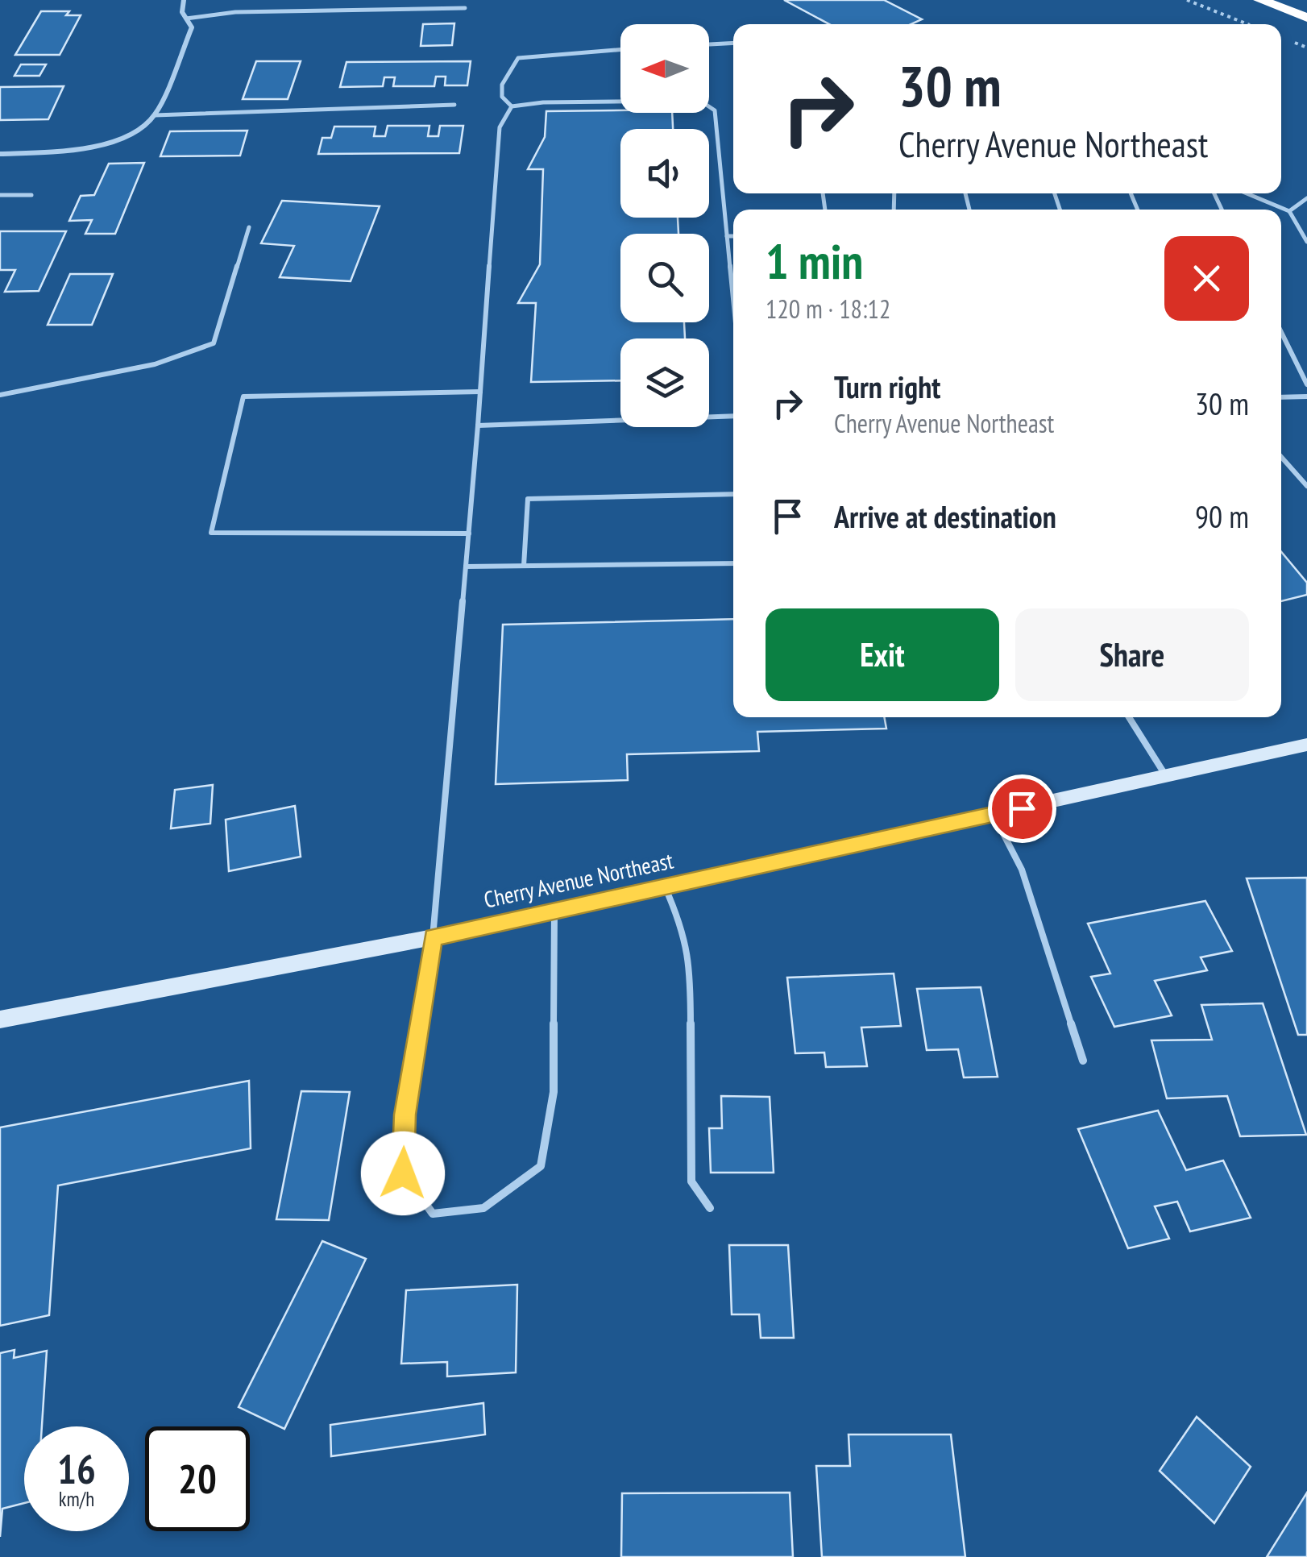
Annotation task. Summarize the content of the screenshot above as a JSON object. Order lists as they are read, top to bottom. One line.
{"streets":{"main road":["Cherry Avenue Northeast"]},"north":"left","page":{"turn":["30 m","Cherry Avenue Northeast"],"heading":["1 min","120 m · 18:12"],"list":[{"name":"Turn right","note":"Cherry Avenue Northeast","value":"30 m"},{"name":"Arrive at destination","value":"90 m"}],"buttons":["Exit","Share"],"speed":"16 km/h","limit":"20"}}
